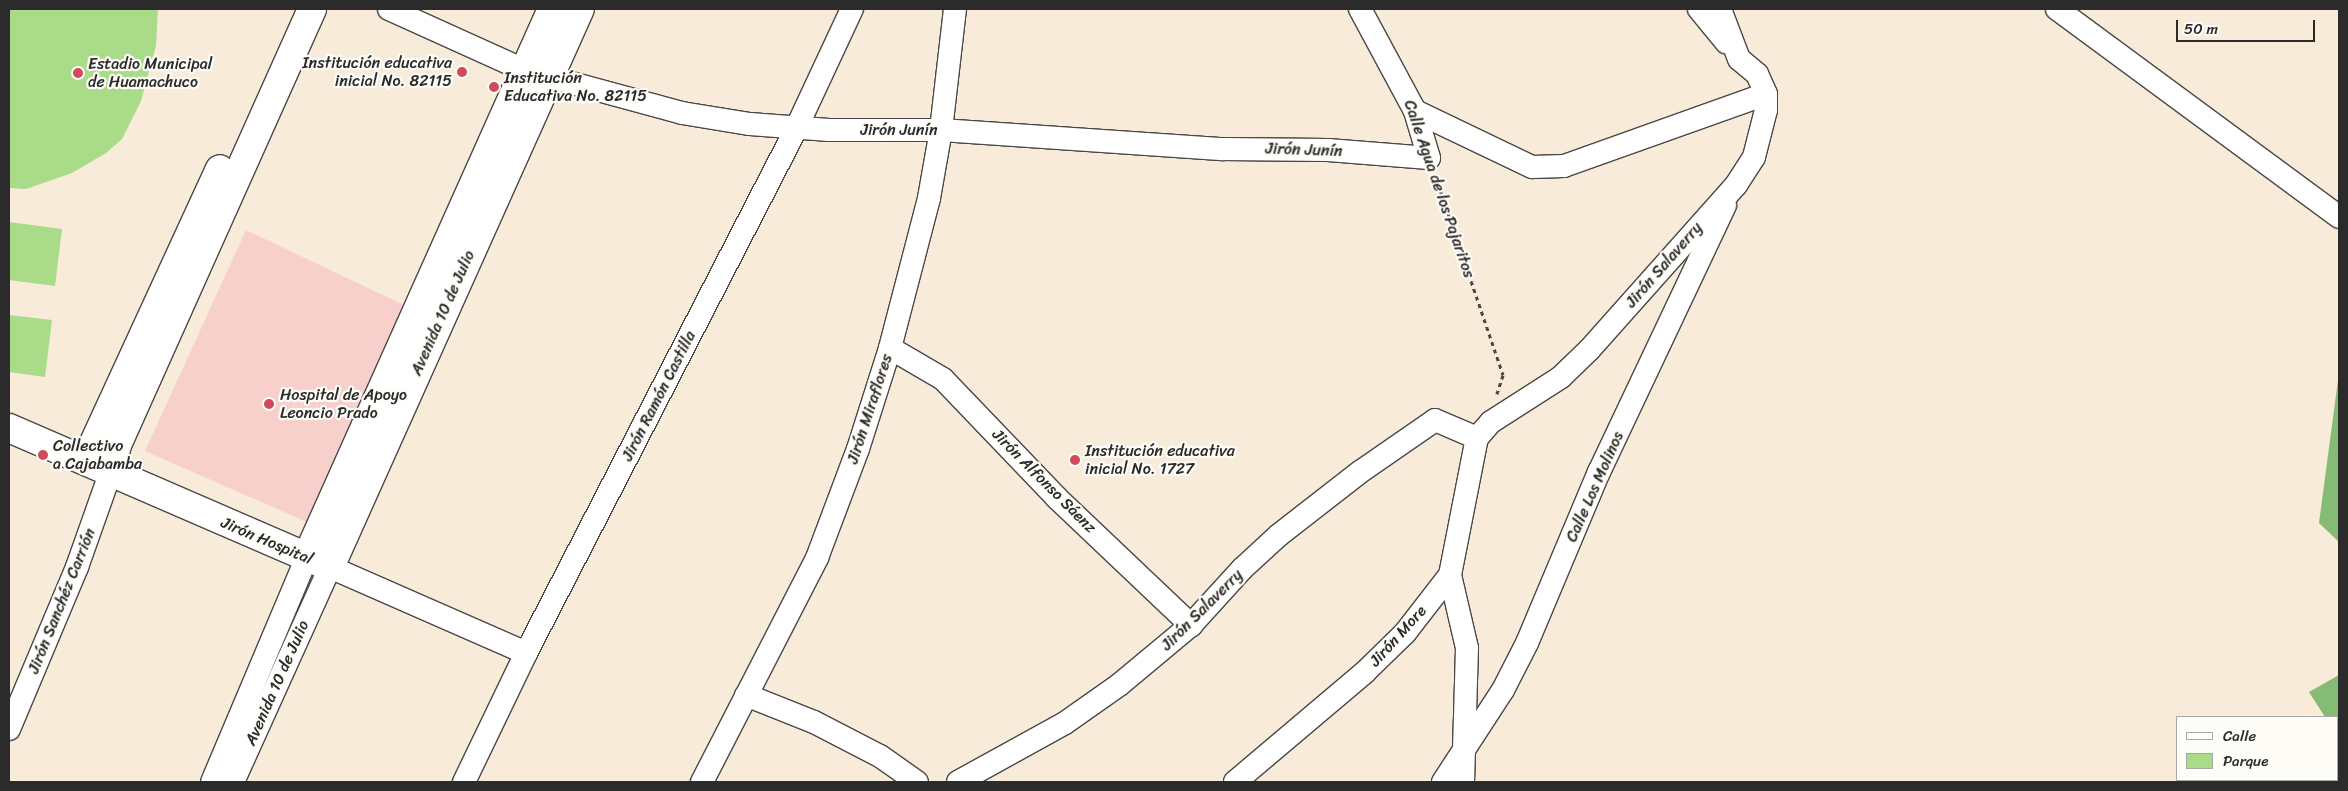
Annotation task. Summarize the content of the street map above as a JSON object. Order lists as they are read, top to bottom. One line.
{"streets":{"main road":["Avenida 10 de Julio","Jirón Hospital"],"street":["Jirón Junín","Calle Agua de los Pajaritos","Jirón Salaverry","Jirón Ramón Castilla","Jirón Miraflores","Jirón Alfonso Sáenz","Calle Los Molinos","Jirón Sanchéz Carrión","Jirón More"]},"crossings":[["Jirón Junín","Calle Agua de los Pajaritos"],["Jirón Junín","Avenida 10 de Julio"],["Jirón Junín","Jirón Ramón Castilla"],["Jirón Junín","Jirón Miraflores"],["Jirón Salaverry","Jirón Alfonso Sáenz"],["Jirón Salaverry","Calle Los Molinos"],["Jirón Salaverry","Jirón More"],["Avenida 10 de Julio","Jirón Hospital"],["Jirón Ramón Castilla","Jirón Hospital"],["Jirón Miraflores","Jirón Alfonso Sáenz"],["Jirón Hospital","Jirón Sanchéz Carrión"]],"places":["Institución educativa inicial No. 82115","Estadio Municipal de Huamachuco","Institución Educativa No. 82115","Hospital de Apoyo Leoncio Prado","Collectivo a Cajabamba","Institución educativa inicial No. 1727"],"legend":["Calle","Parque"],"scale_bar":"50 m"}
